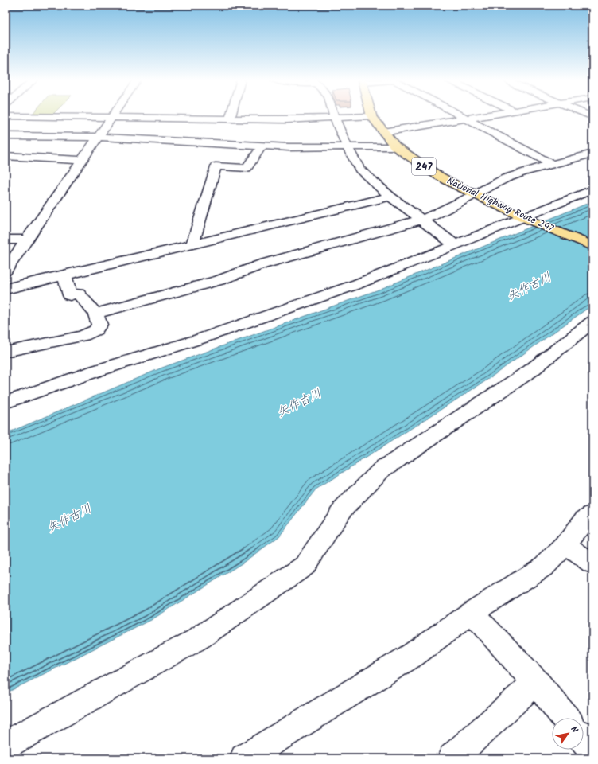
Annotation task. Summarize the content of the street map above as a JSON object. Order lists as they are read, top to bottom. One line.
{"streets":{"highway":["247","National Highway Route 247"]},"water":["矢作古川"],"north":"top right"}
